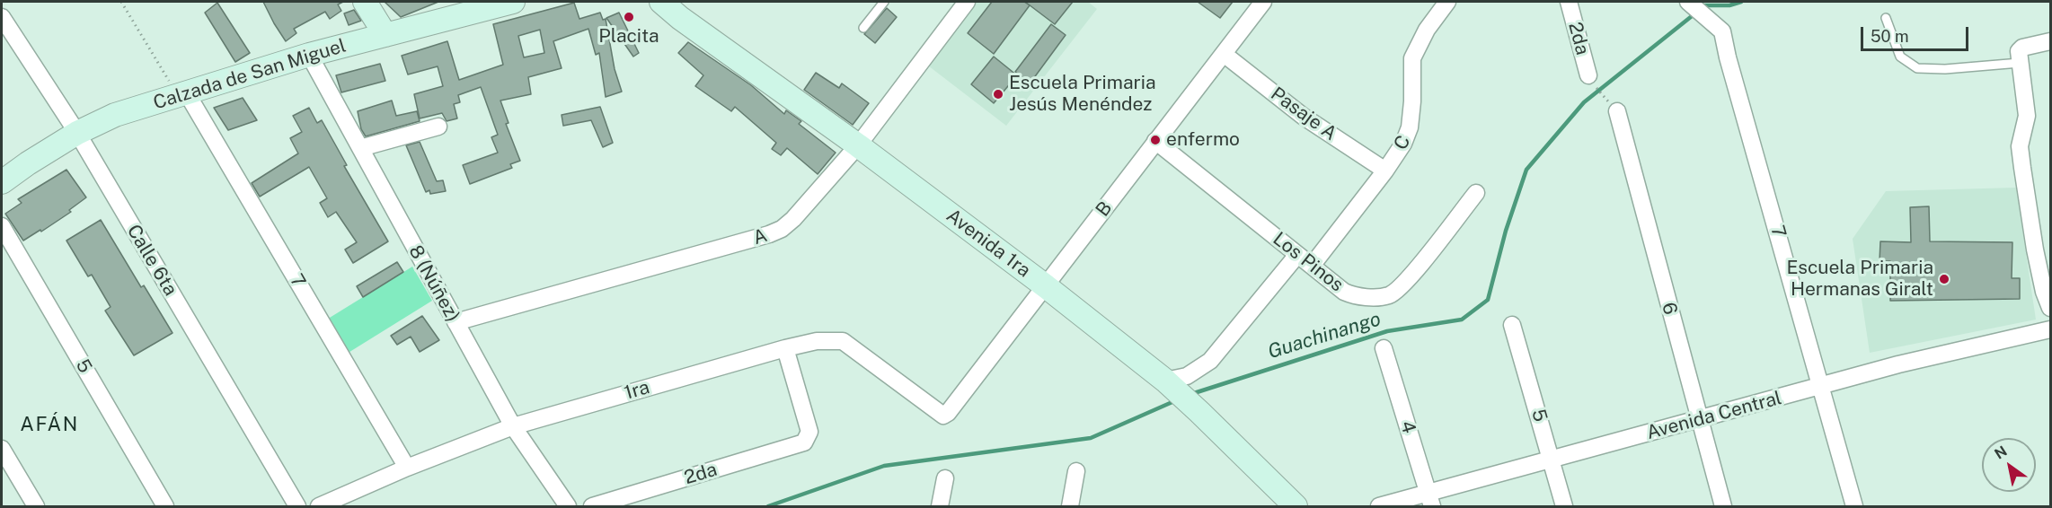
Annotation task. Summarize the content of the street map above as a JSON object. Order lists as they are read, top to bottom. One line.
{"streets":{"street":["2da","Calzada de San Miguel","Pasaje A","C","B","7","A","Avenida 1ra","Calle 6ta","Los Pinos","8 (Núñez)","6","5","1ra","Avenida Central","4"]},"crossings":[["2da","1ra"],["Calzada de San Miguel","7"],["Calzada de San Miguel","Calle 6ta"],["Calzada de San Miguel","8 (Núñez)"],["Pasaje A","C"],["Pasaje A","B"],["C","Los Pinos"],["B","Avenida 1ra"],["B","Los Pinos"],["B","1ra"],["7","1ra"],["7","Avenida Central"],["A","Avenida 1ra"],["A","8 (Núñez)"],["8 (Núñez)","1ra"],["6","Avenida Central"],["5","Avenida Central"],["Avenida Central","4"]],"districts":["AFÁN"],"water":["Guachinango"],"places":["Placita","Escuela Primaria Jesús Menéndez","enfermo","Escuela Primaria Hermanas Giralt"],"scale_bar":"50 m","north":"top left"}
